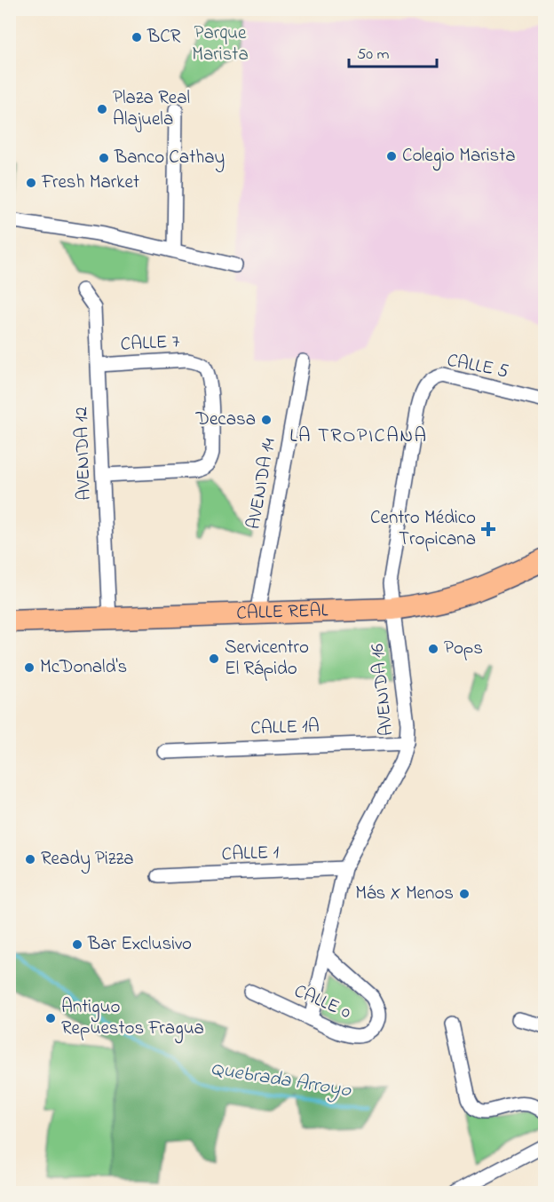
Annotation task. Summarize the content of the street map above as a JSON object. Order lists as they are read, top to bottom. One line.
{"streets":{"main road":["CALLE REAL"],"street":["CALLE 7","CALLE 5","AVENIDA 12","AVENIDA 14","AVENIDA 16","CALLE 1A","CALLE 1","CALLE 0"]},"crossings":[["CALLE 7","AVENIDA 12"],["CALLE 5","AVENIDA 16"],["AVENIDA 12","CALLE REAL"],["AVENIDA 14","CALLE REAL"],["CALLE REAL","AVENIDA 16"],["AVENIDA 16","CALLE 1A"],["AVENIDA 16","CALLE 1"],["AVENIDA 16","CALLE 0"]],"districts":["LA TROPICANA"],"water":["Quebrada Arroyo"],"parks":["Parque Marista"],"places":{"other":["BCR","Plaza Real Alajuela","Colegio Marista","Banco Cathay","Fresh Market","Decasa","Pops","Servicentro El Rápido","McDonald's","Ready Pizza","Más X Menos","Bar Exclusivo","Antiguo Repuestos Fragua"],"health":["Centro Médico Tropicana"]},"scale_bar":"50 m"}
